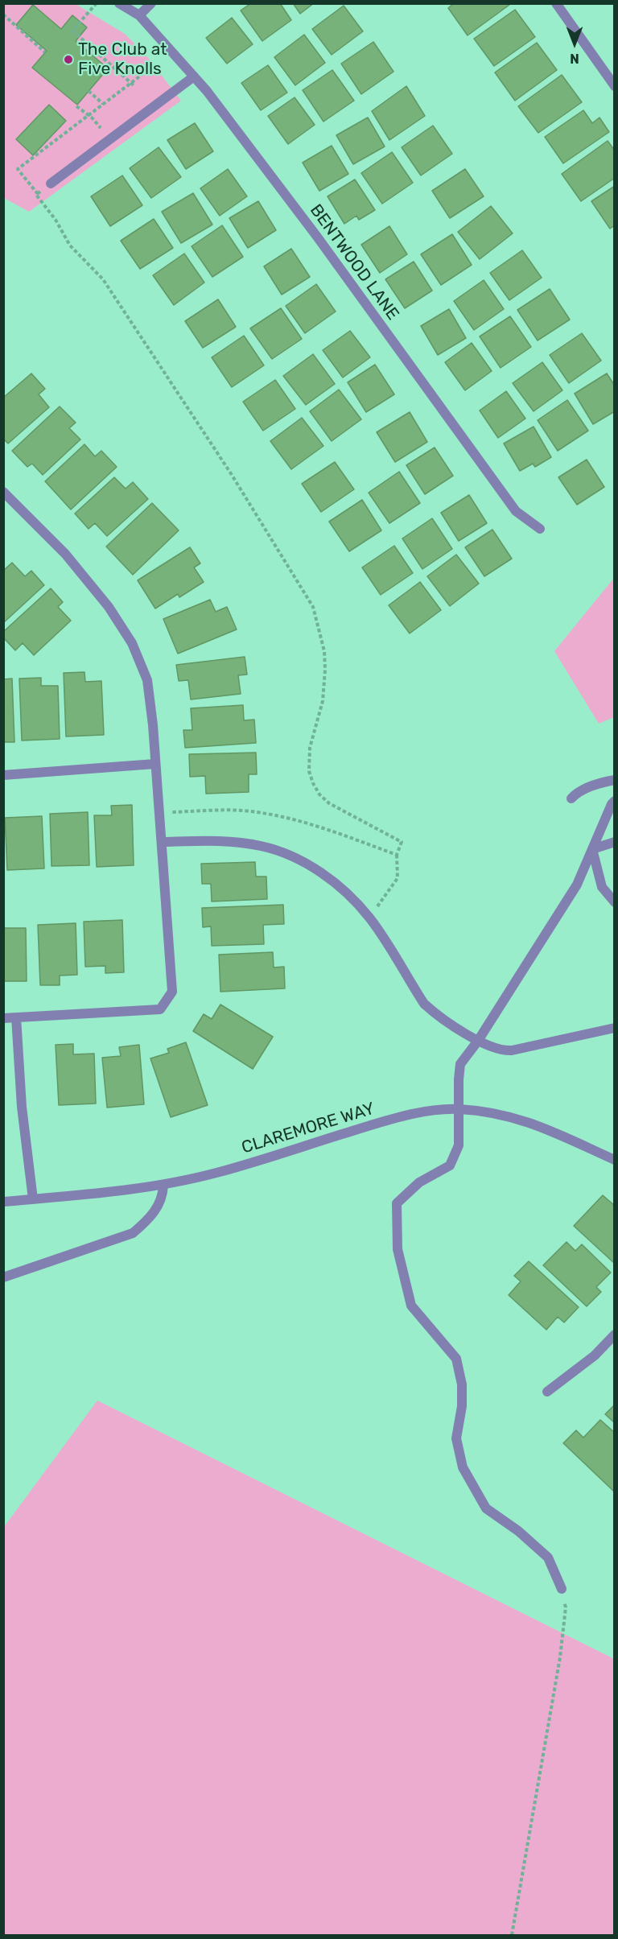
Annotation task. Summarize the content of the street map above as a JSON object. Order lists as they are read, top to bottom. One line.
{"streets":{"street":["BENTWOOD LANE","CLAREMORE WAY"]},"places":["The Club at Five Knolls"],"north":"bottom"}
